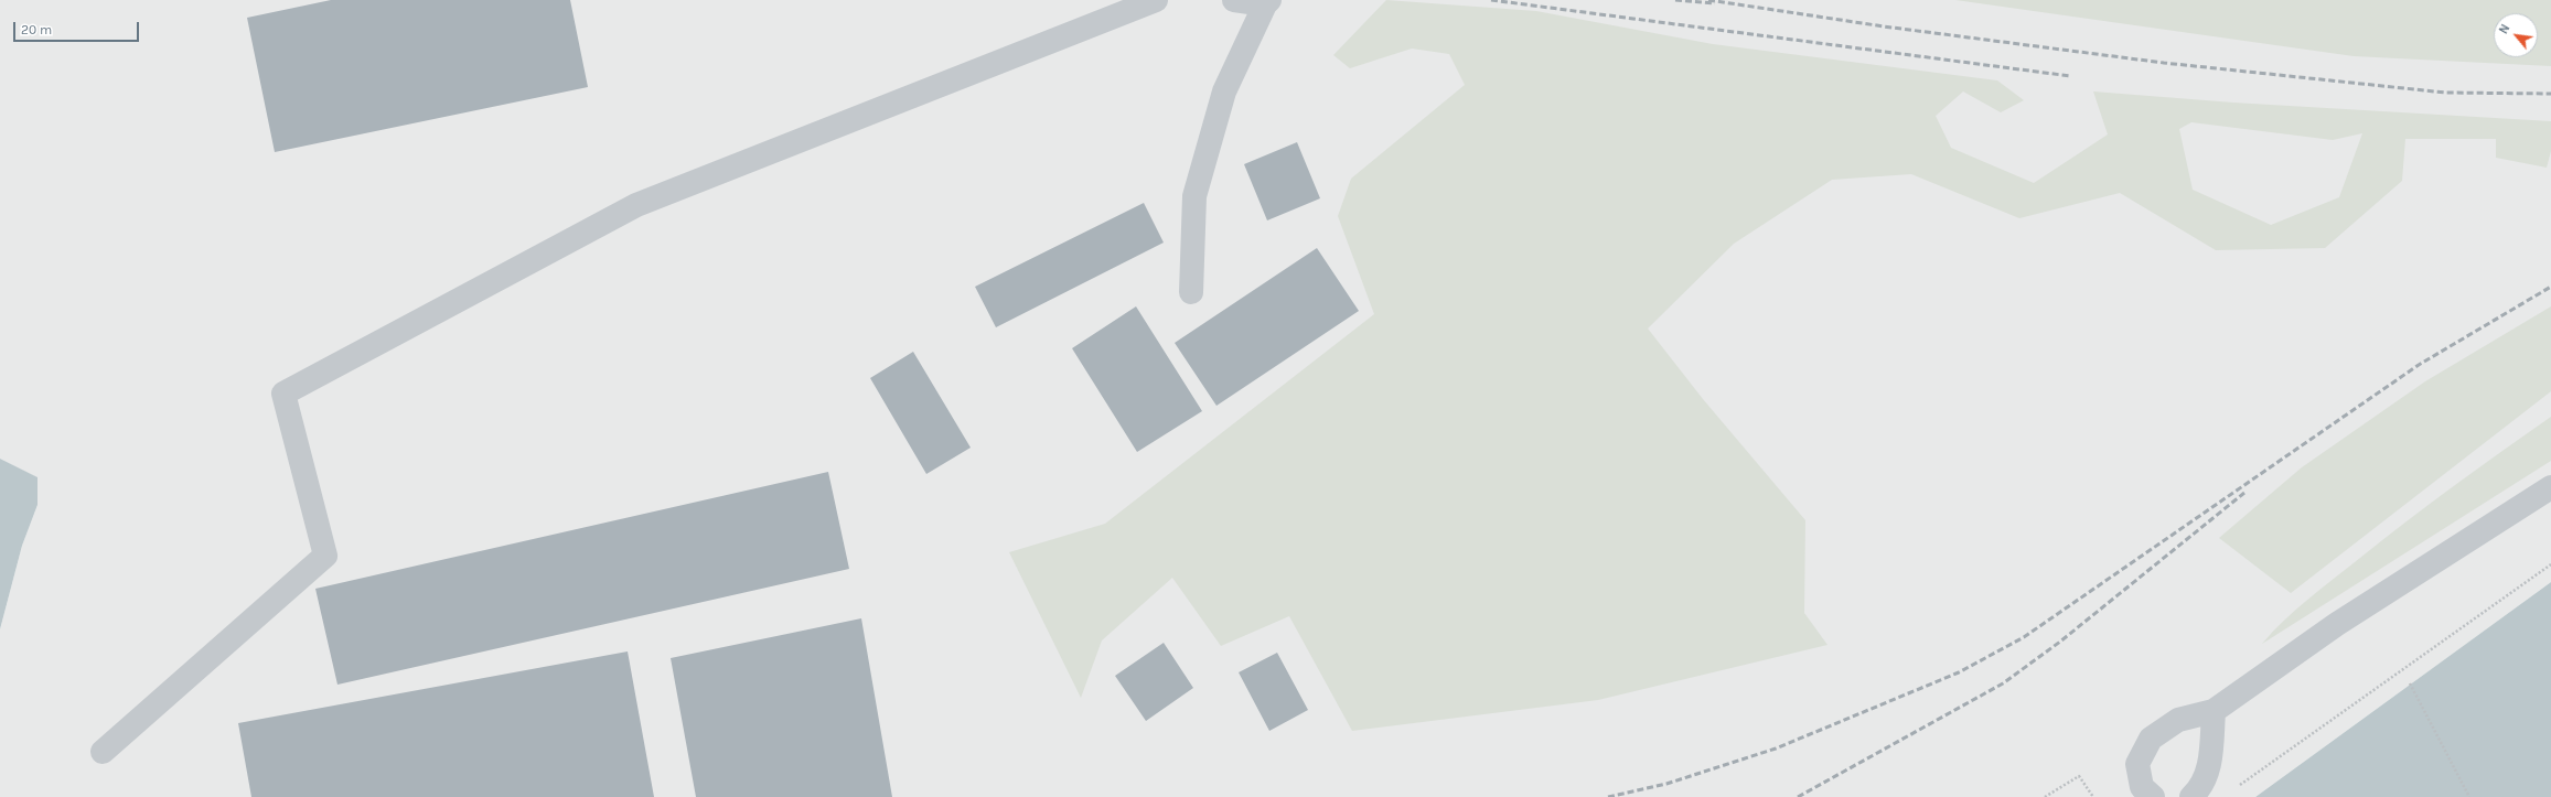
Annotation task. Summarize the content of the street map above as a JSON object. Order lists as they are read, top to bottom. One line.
{"scale_bar":"20 m","north":"top left"}
